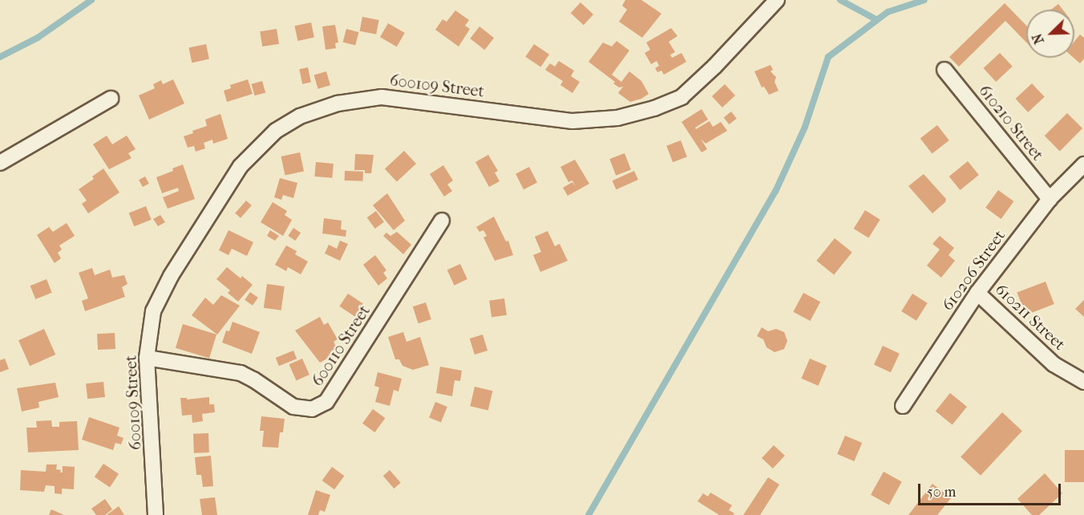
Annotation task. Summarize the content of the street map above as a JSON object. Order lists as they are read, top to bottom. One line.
{"streets":{"street":["600109 Street","610210 Street","610206 Street","610211 Street","600110 Street"]},"crossings":[["600109 Street","600110 Street"],["610210 Street","610206 Street"],["610206 Street","610211 Street"]],"scale_bar":"50 m","north":"bottom left"}
